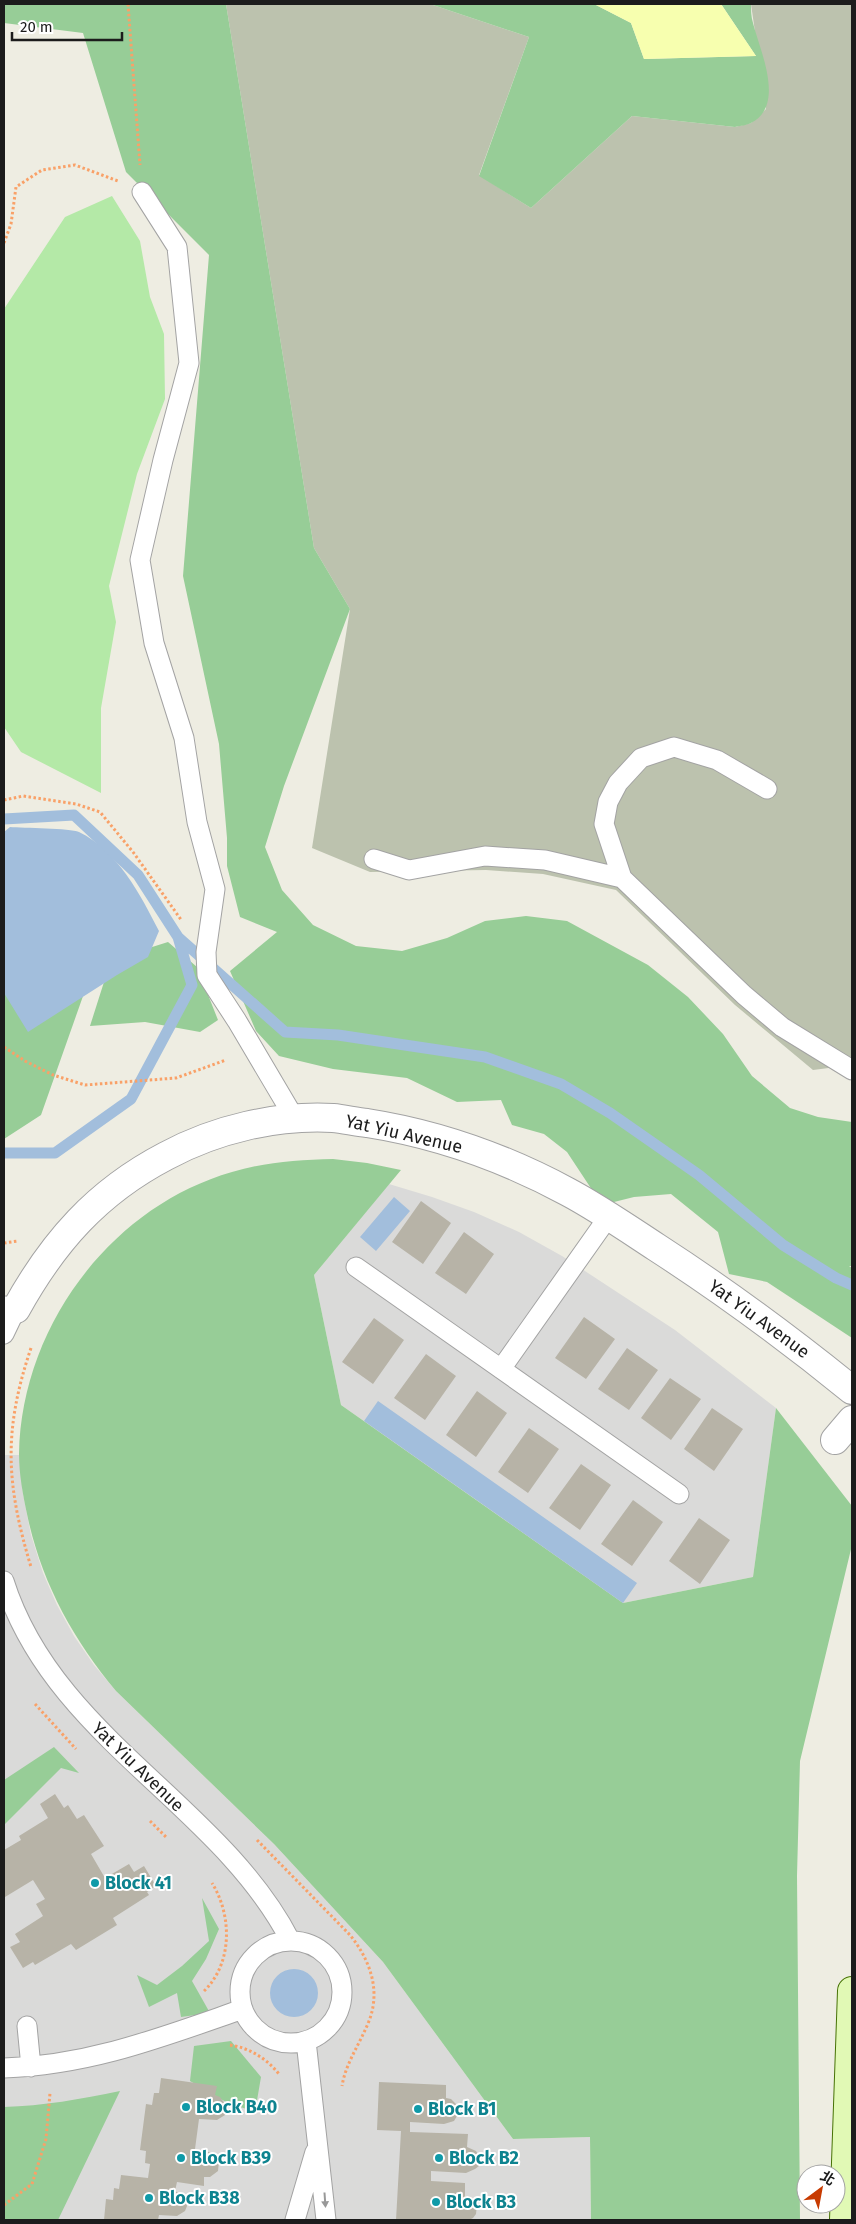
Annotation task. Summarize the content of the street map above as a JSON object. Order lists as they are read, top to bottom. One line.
{"streets":{"street":["Yat Yiu Avenue"]},"places":["Block 41","Block B40","Block B1","Block B39","Block B2","Block B38","Block B3"],"scale_bar":"20 m","north":"top right"}
